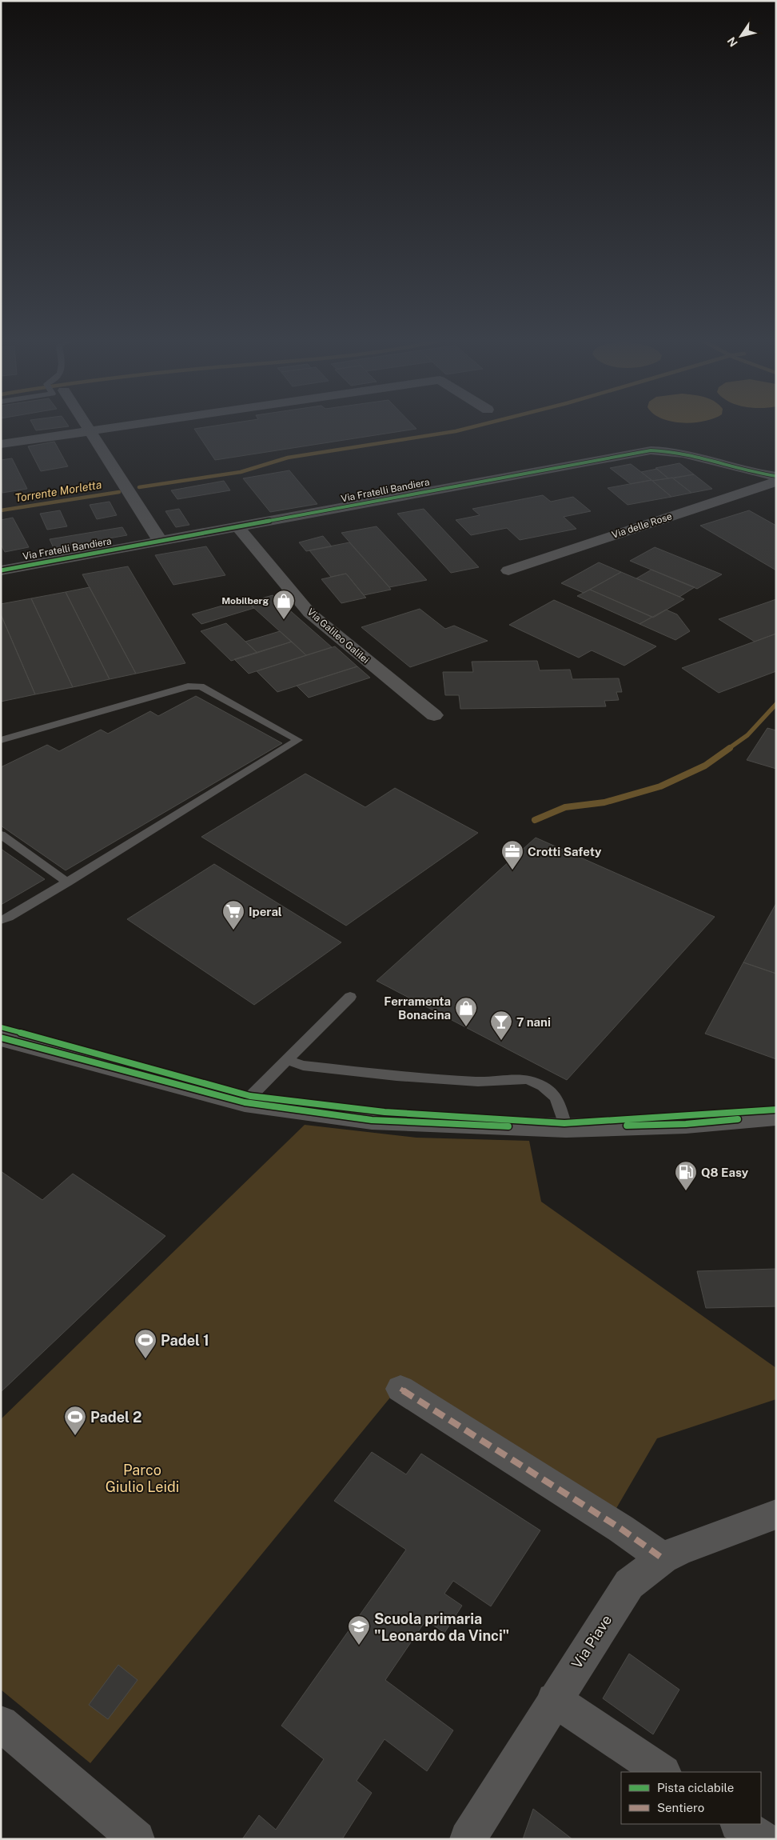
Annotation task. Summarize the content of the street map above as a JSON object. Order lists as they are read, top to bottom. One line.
{"streets":{"street":["Via Fratelli Bandiera","Via delle Rose","Via Galileo Galilei","Via Piave"]},"crossings":[["Via Fratelli Bandiera","Via delle Rose"],["Via Fratelli Bandiera","Via Galileo Galilei"]],"water":["Torrente Morletta"],"parks":["Parco Giulio Leidi"],"places":{"shop":["Mobilberg","Ferramenta Bonacina"],"office":["Crotti Safety"],"supermarket":["Iperal"],"bar":["7 nani"],"fuel station":["Q8 Easy"],"sports":["Padel 1","Padel 2"],"school or university":["Scuola primaria \"Leonardo da Vinci\""]},"legend":["Pista ciclabile","Sentiero"],"north":"bottom left"}
